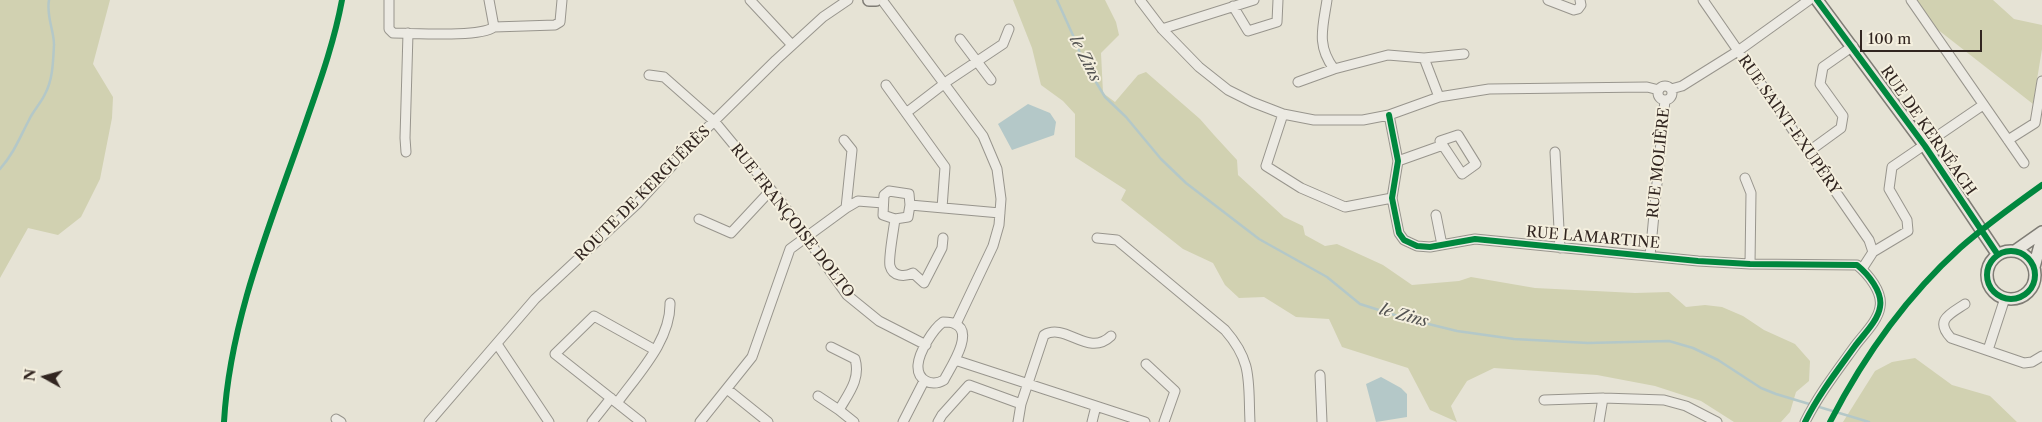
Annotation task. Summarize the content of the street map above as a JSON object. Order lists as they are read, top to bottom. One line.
{"streets":{"main road":["RUE DE KERNÉACH"],"street":["RUE SAINT-EXUPÉRY","RUE MOLIÈRE","ROUTE DE KERGUÉRÈS","RUE FRANÇOISE DOLTO","RUE LAMARTINE"]},"crossings":[["RUE MOLIÈRE","RUE LAMARTINE"],["ROUTE DE KERGUÉRÈS","RUE FRANÇOISE DOLTO"]],"water":["le Zins"],"scale_bar":"100 m","north":"left"}
